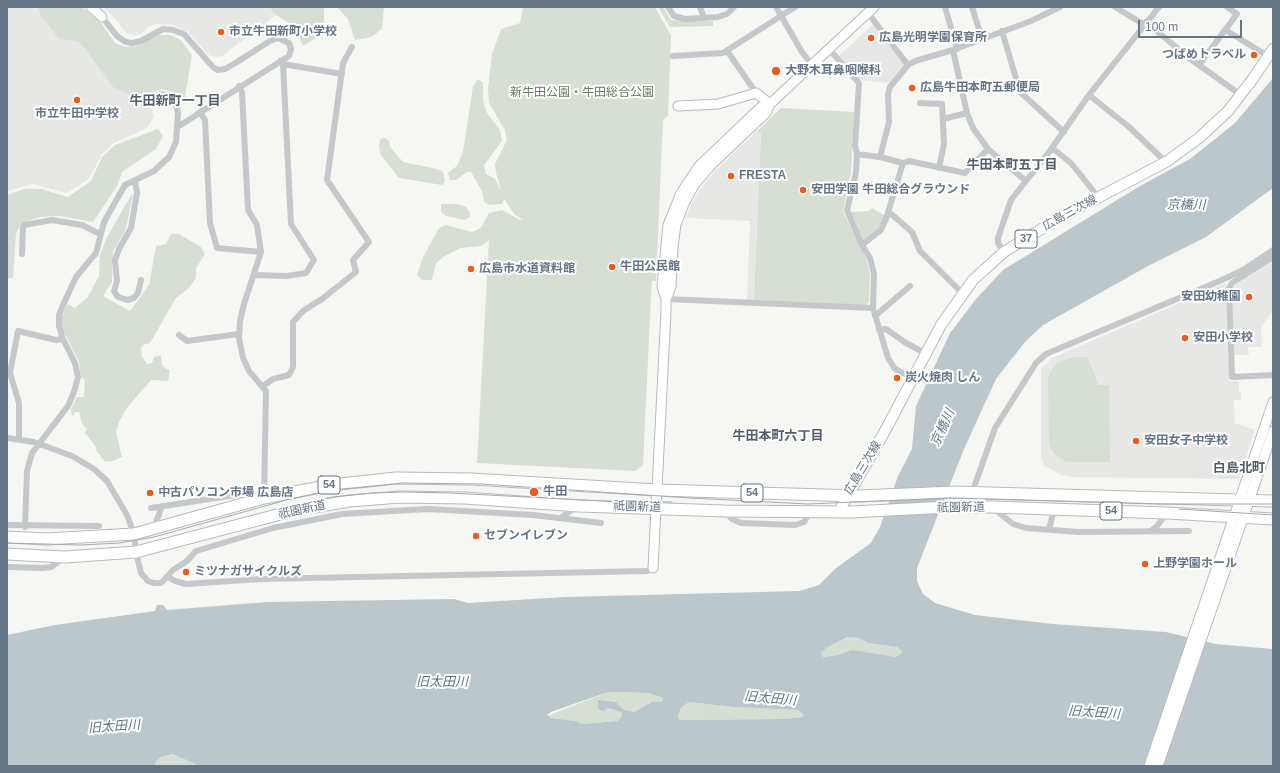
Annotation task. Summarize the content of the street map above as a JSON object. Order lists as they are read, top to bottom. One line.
{"streets":{"highway":["54","祇園新道"],"main road":["広島三次線","37"]},"crossings":[["広島三次線","祇園新道"]],"districts":["牛田新町一丁目","牛田本町五丁目","牛田本町六丁目","白島北町"],"water":["京橋川","旧太田川"],"parks":["新牛田公園・牛田総合公園"],"places":["市立牛田新町小学校","広島光明学園保育所","つばめトラベル","大野木耳鼻咽喉科","広島牛田本町五郵便局","市立牛田中学校","FRESTA","安田学園 牛田総合グラウンド","牛田公民館","広島市水道資料館","安田幼稚園","安田小学校","炭火焼肉 しん","安田女子中学校","牛田","中古パソコン市場 広島店","セブンイレブン","上野学園ホール","ミツナガサイクルズ"],"scale_bar":"100 m"}
